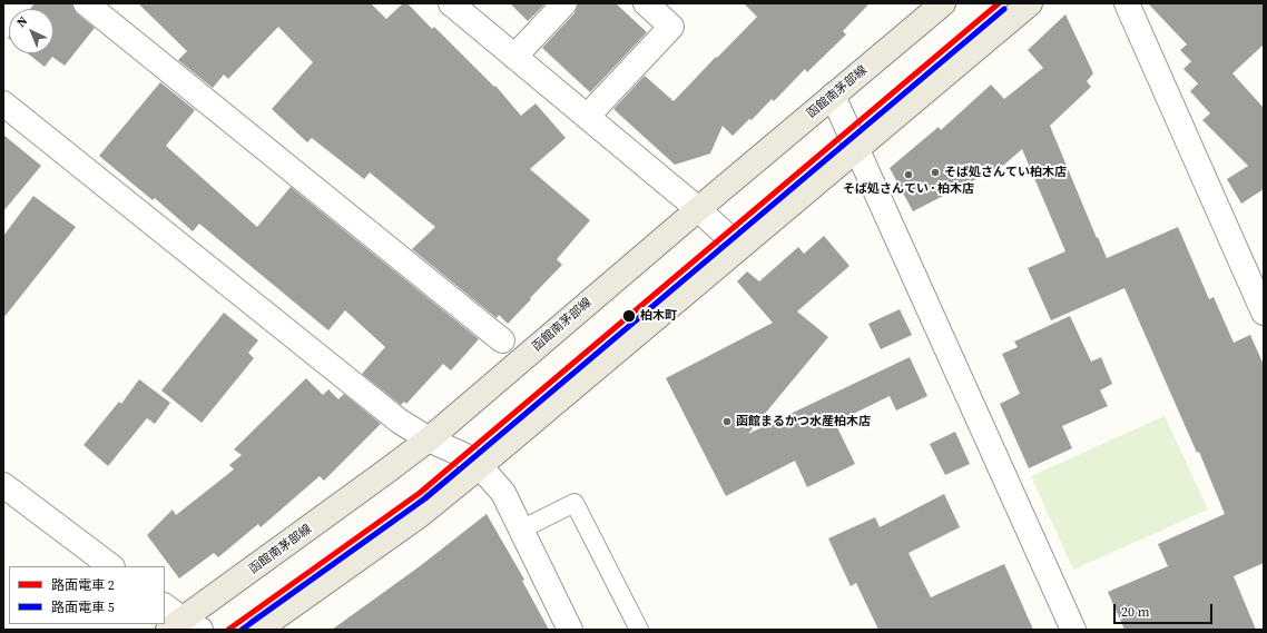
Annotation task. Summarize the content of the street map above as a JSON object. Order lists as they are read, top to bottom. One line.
{"streets":{"main road":["函館南茅部線"]},"places":["そば処さんてい柏木店","そば処さんてい · 柏木店","柏木町","函館まるかつ水産柏木店"],"lines":["tram line 2","tram line 5"],"legend":["路面電車 2","路面電車 5"],"scale_bar":"20 m","north":"top left"}
